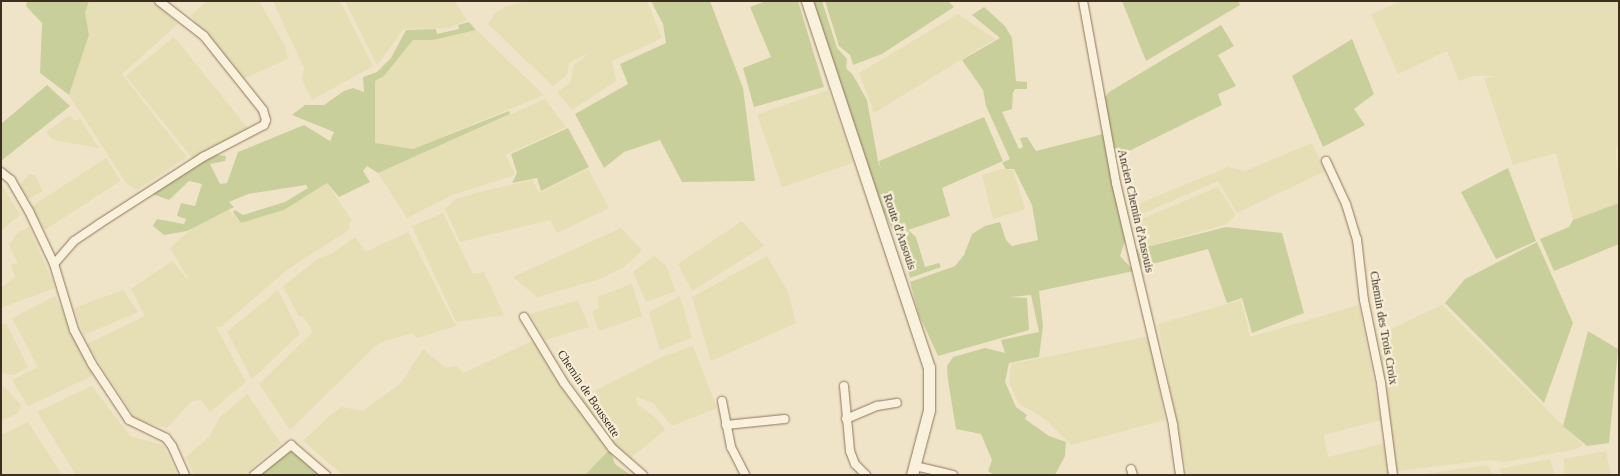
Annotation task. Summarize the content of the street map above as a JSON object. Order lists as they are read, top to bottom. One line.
{"streets":{"street":["Ancien Chemin d'Ansouis","Route d'Ansouis","Chemin des Trois Croix","Chemin de Boussette"]}}
